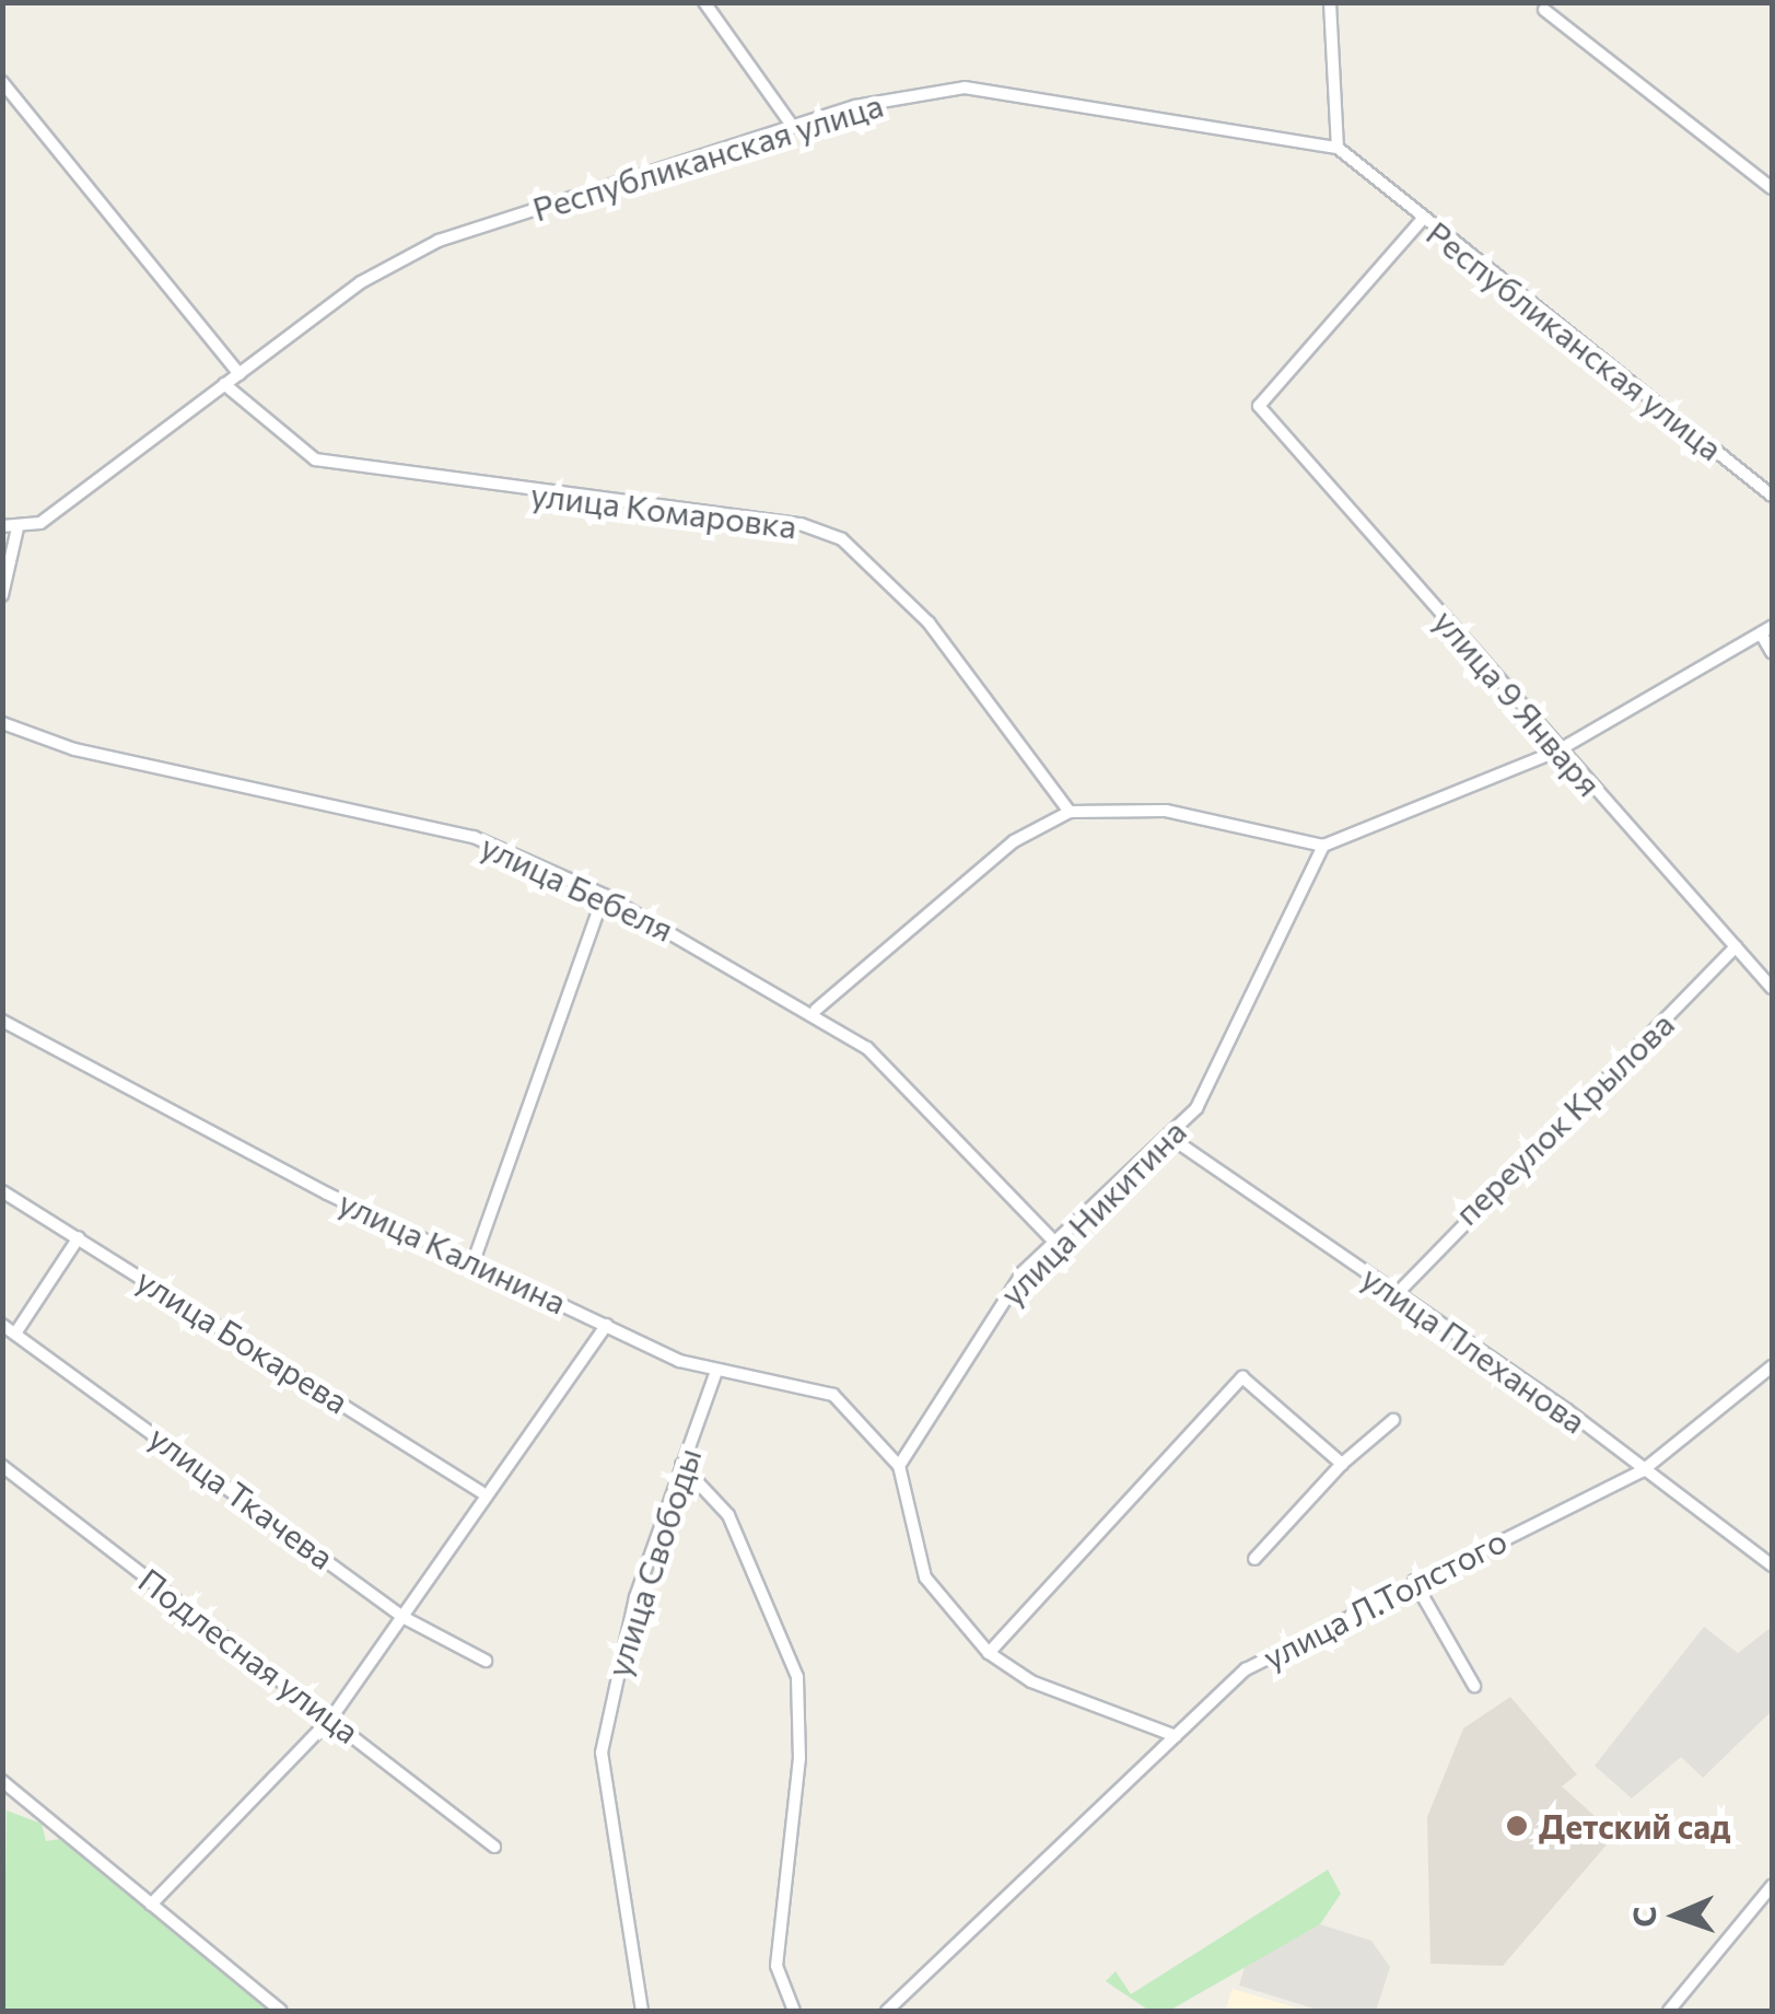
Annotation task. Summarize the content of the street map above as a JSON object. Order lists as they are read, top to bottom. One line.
{"streets":{"street":["Республиканская улица","улица Комаровка","улица 9 Января","улица Бебеля","переулок Крылова","улица Никитина","улица Калинина","улица Бокарева","улица Плеханова","улица Ткачева","улица Свободы","улица Л.Толстого","Подлесная улица"]},"crossings":[["Республиканская улица","улица Комаровка"],["Республиканская улица","улица 9 Января"],["улица 9 Января","переулок Крылова"],["улица Бебеля","улица Никитина"],["переулок Крылова","улица Плеханова"],["улица Никитина","улица Калинина"],["улица Никитина","улица Плеханова"],["улица Калинина","улица Свободы"],["улица Плеханова","улица Л.Толстого"]],"places":["Детский сад"],"north":"left"}
